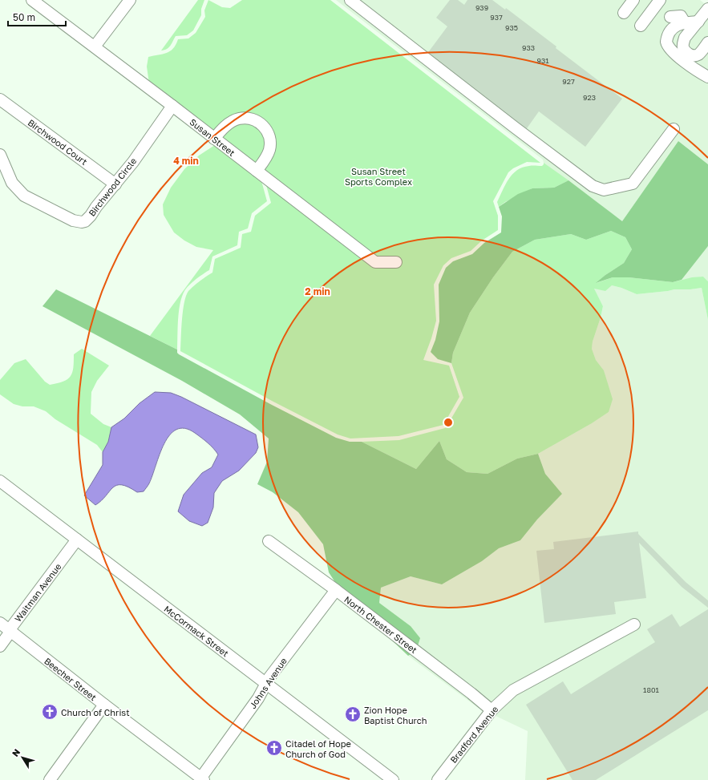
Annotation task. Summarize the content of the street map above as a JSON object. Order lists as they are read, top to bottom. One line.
{"streets":{"street":["Susan Street","Birchwood Court","Birchwood Circle","Waitman Avenue","North Chester Street","McCormack Street","Beecher Street","Johns Avenue","Bradford Avenue"]},"crossings":[["Susan Street","Birchwood Circle"],["Birchwood Court","Birchwood Circle"],["Waitman Avenue","McCormack Street"],["Waitman Avenue","Beecher Street"],["North Chester Street","Johns Avenue"],["North Chester Street","Bradford Avenue"],["McCormack Street","Johns Avenue"],["Beecher Street","Johns Avenue"]],"parks":["Susan Street Sports Complex"],"places":{"church":["Church of Christ","Zion Hope Baptist Church","Citadel of Hope Church of God"]},"house_numbers":["939","937","935","933","931","927","923","1801"],"scale_bar":"50 m","north":"top left","rings":["4 min","2 min"]}
